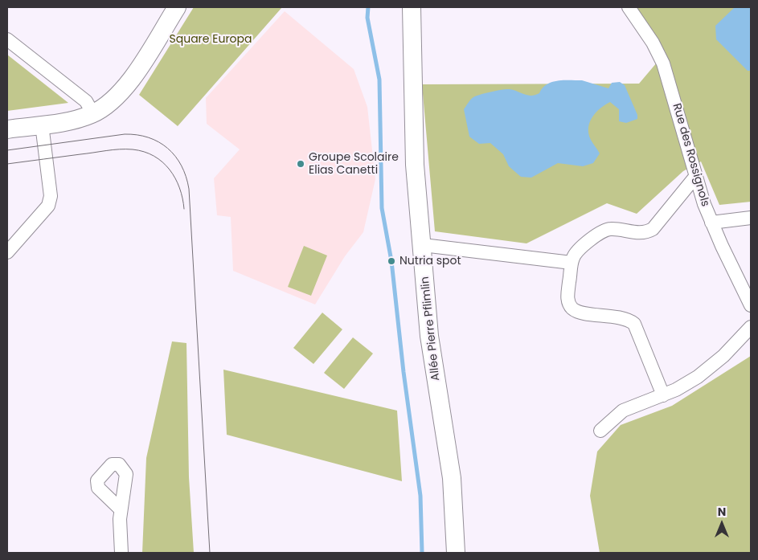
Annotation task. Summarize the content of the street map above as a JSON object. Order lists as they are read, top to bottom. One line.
{"streets":{"street":["Rue des Rossignols","Allée Pierre Pflimlin"]},"parks":["Square Europa"],"places":["Groupe Scolaire Elias Canetti","Nutria spot"],"north":"top"}
